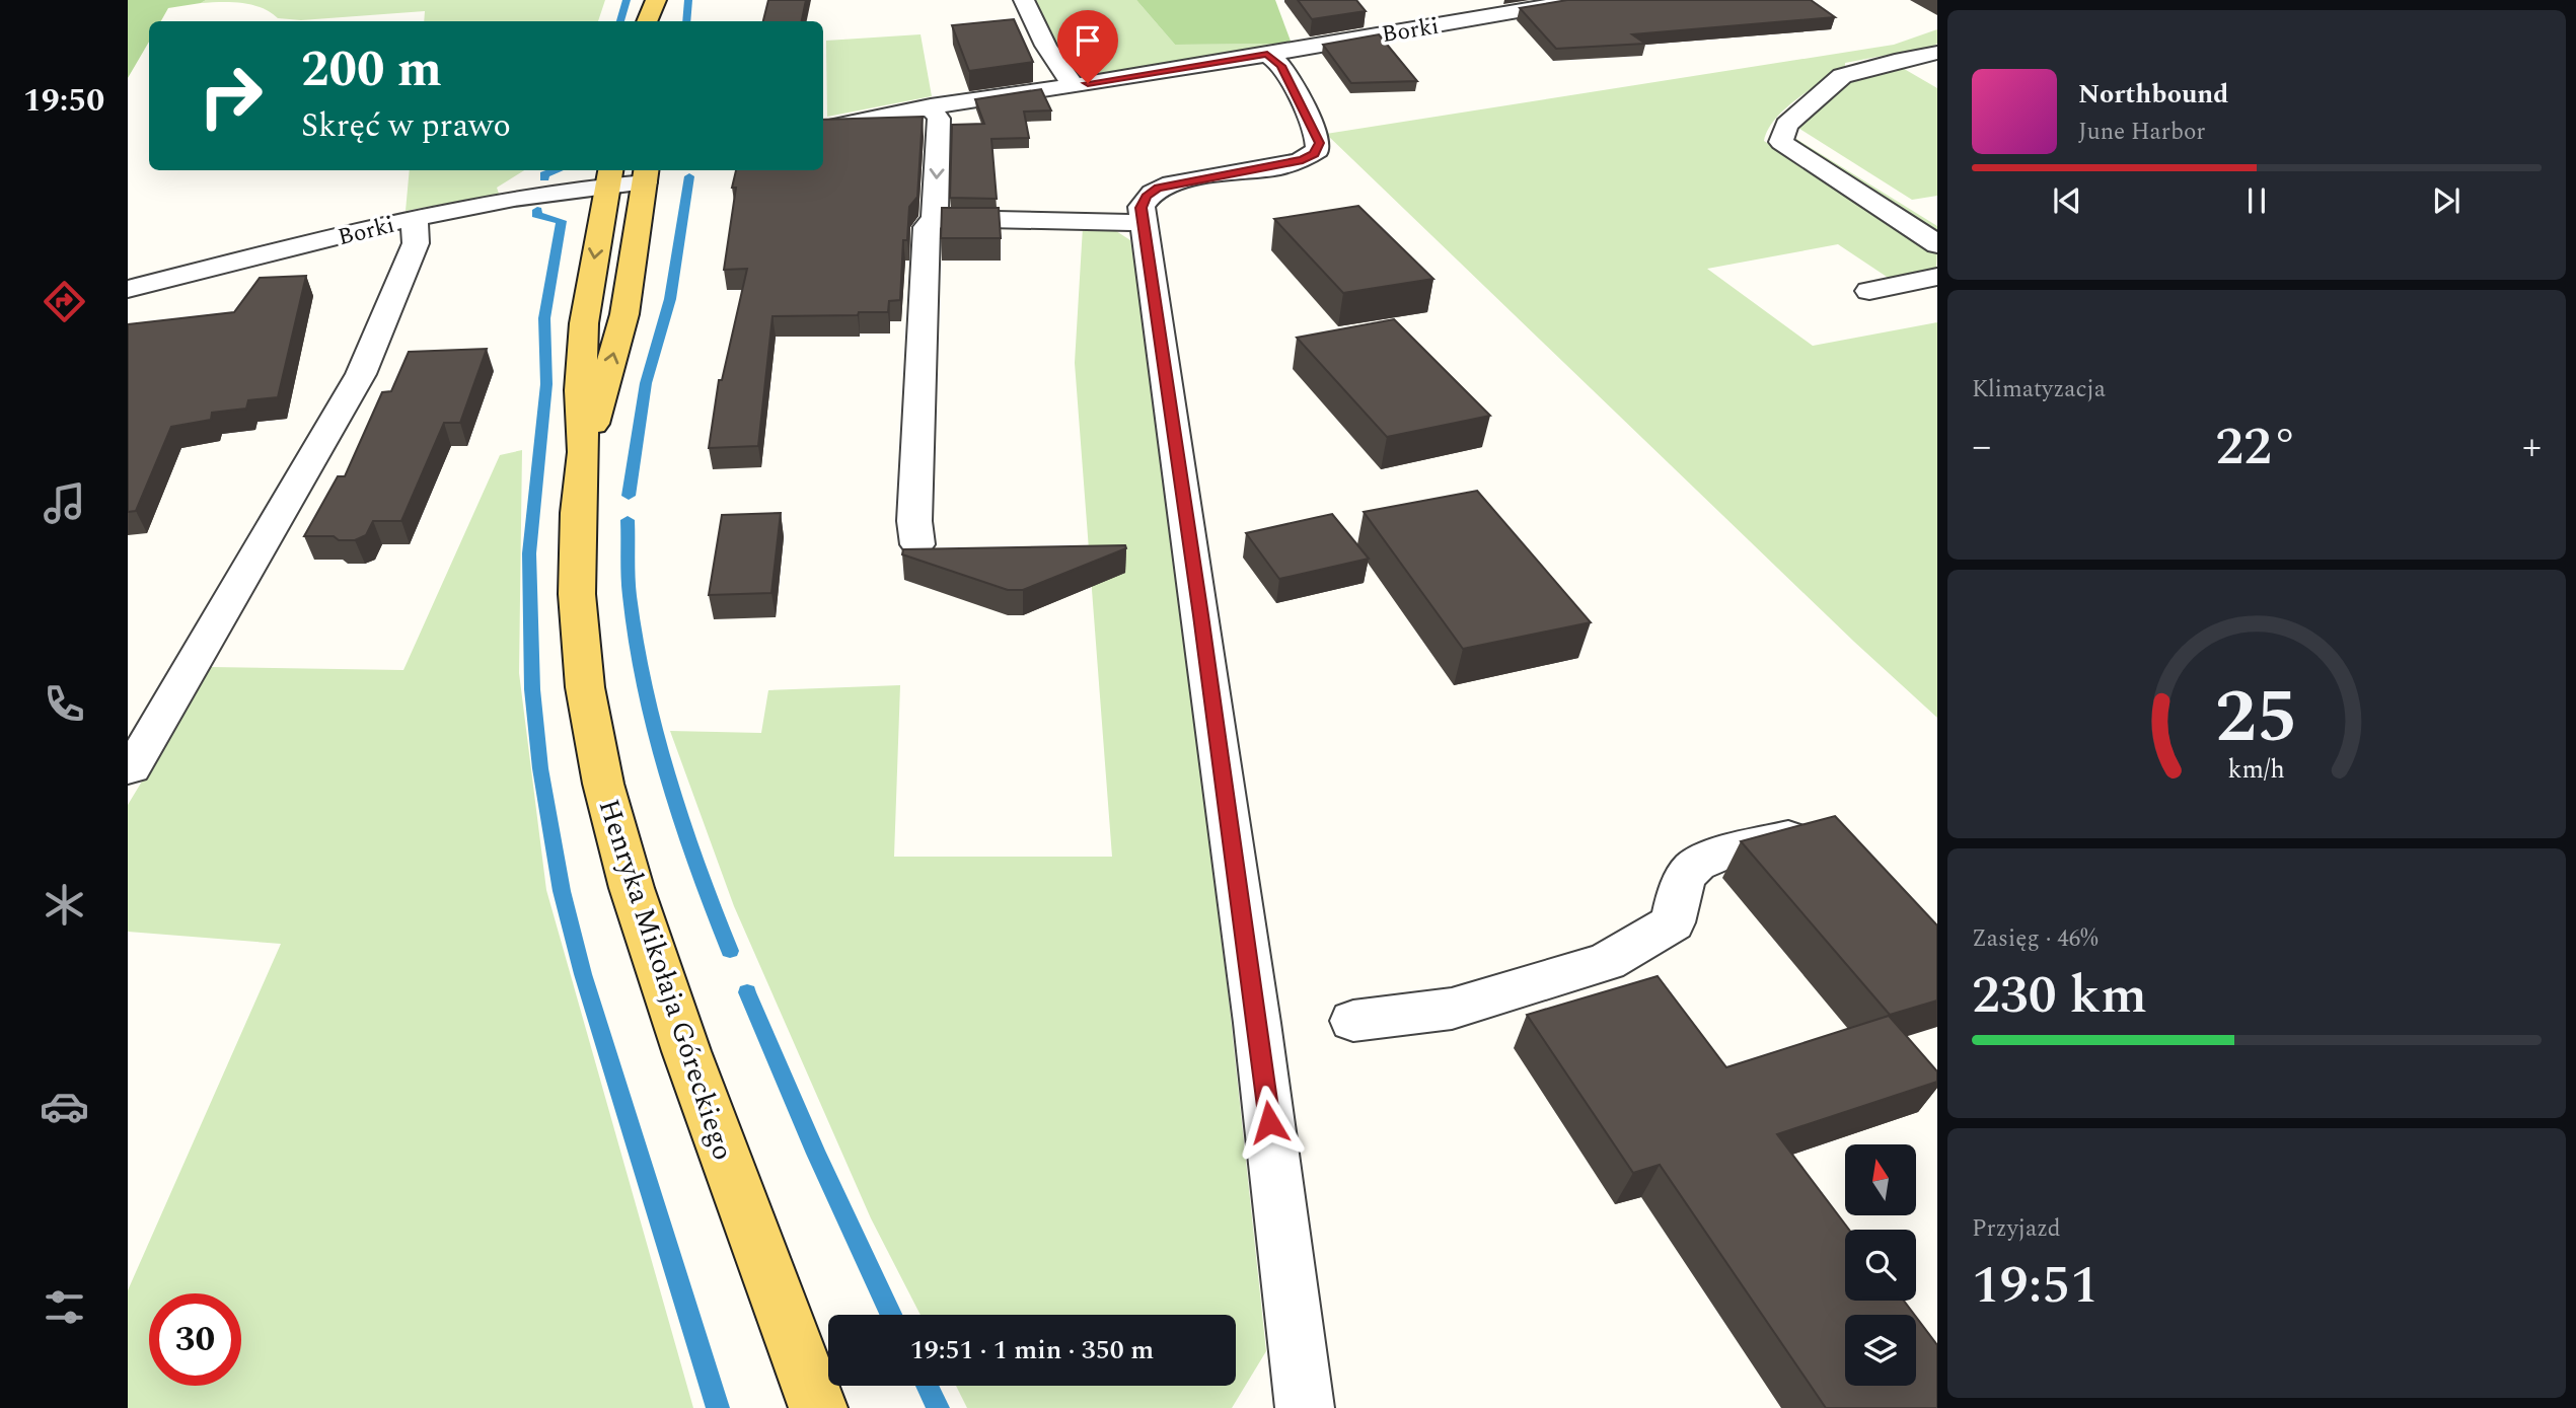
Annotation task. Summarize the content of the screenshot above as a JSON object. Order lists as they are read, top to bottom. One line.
{"streets":{"main road":["Henryka Mikołaja Góreckiego"],"street":["Borki"]},"crossings":[["Borki","Henryka Mikołaja Góreckiego"]],"north":"top","page":{"tabs":"19:50","turn":["200 m","Skręć w prawo"],"song":["Northbound","June Harbor"],"tile":["Klimatyzacja",["Zasięg · 46%","230 km"],["Przyjazd","19:51"]],"heat":["−","22°","+"],"limit":"30","trip":"19:51 · 1 min · 350 m","gauge":["25","km/h"]}}
